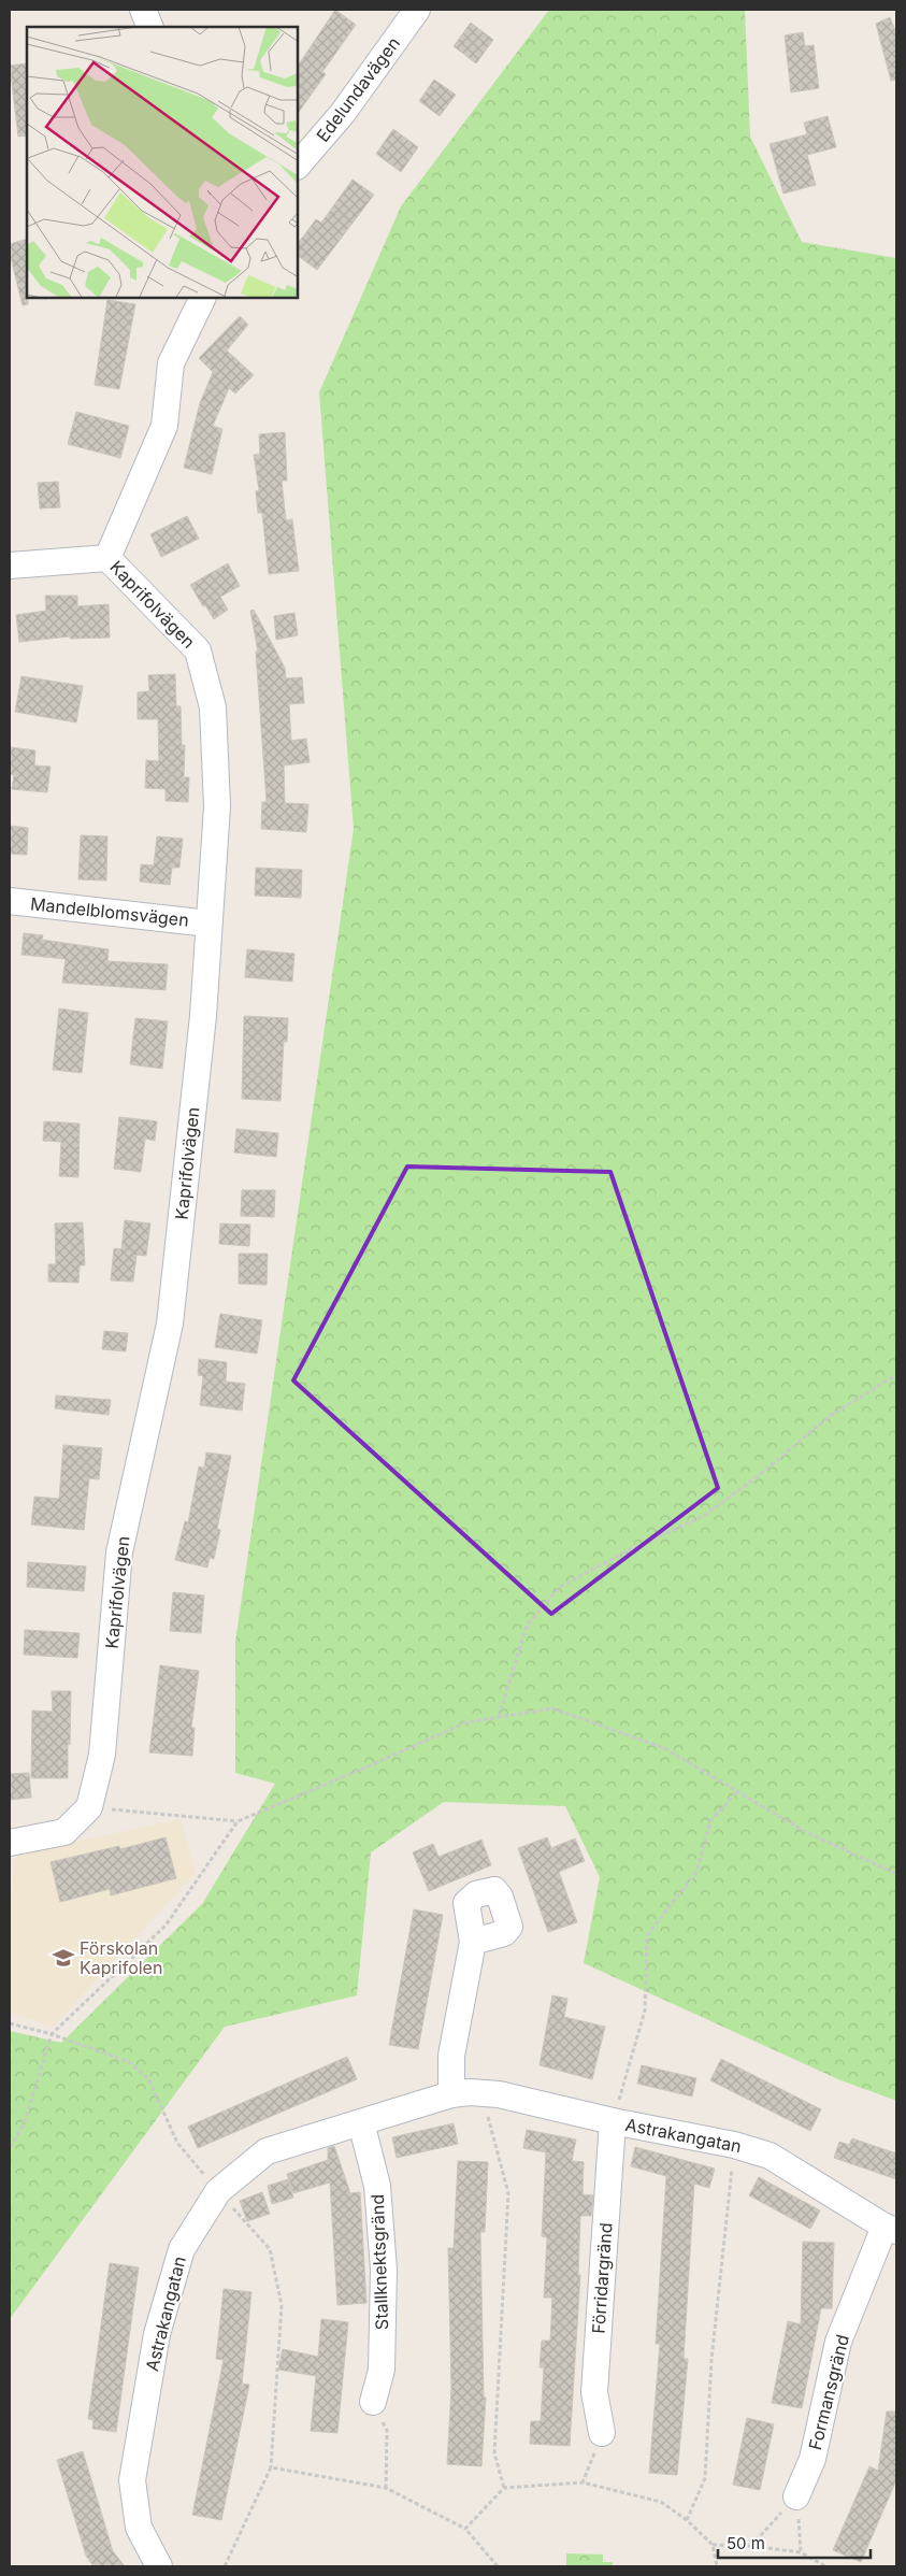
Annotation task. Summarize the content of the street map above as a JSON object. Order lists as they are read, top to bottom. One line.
{"streets":{"street":["Edelundavägen","Kaprifolvägen","Mandelblomsvägen","Astrakangatan","Stallknektsgränd","Förridargränd","Formansgränd"]},"crossings":[["Kaprifolvägen","Mandelblomsvägen"],["Astrakangatan","Stallknektsgränd"],["Astrakangatan","Förridargränd"],["Astrakangatan","Formansgränd"]],"places":{"school or university":["Förskolan Kaprifolen"]},"scale_bar":"50 m"}
